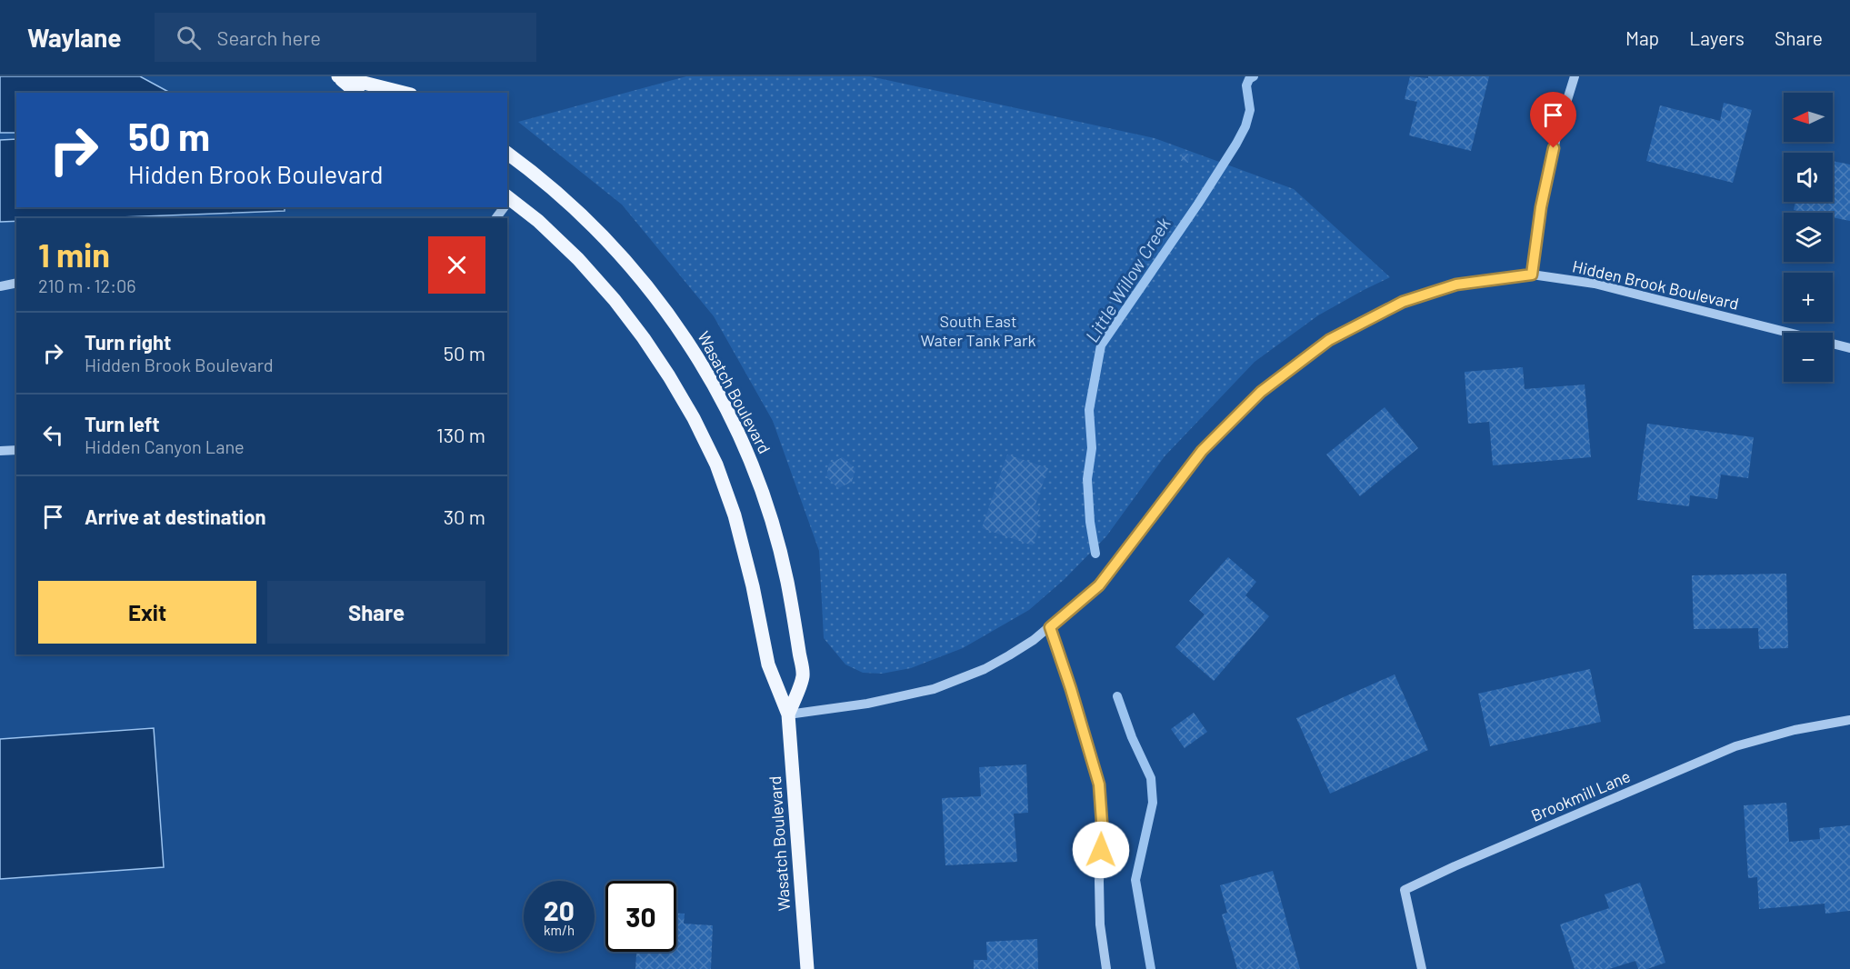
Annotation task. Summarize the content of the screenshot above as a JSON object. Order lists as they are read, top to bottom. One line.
{"streets":{"main road":["Wasatch Boulevard"],"street":["Hidden Brook Boulevard","Brookmill Lane"]},"crossings":[["Hidden Brook Boulevard","Wasatch Boulevard"]],"water":["Little Willow Creek"],"parks":["South East Water Tank Park"],"north":"left","page":{"header":"Waylane","search":"Search here","nav":["Map","Layers","Share"],"map_buttons":["+","−"],"turn":["50 m","Hidden Brook Boulevard"],"heading":["1 min","210 m · 12:06"],"list":[{"name":"Turn right","note":"Hidden Brook Boulevard","value":"50 m"},{"name":"Turn left","note":"Hidden Canyon Lane","value":"130 m"},{"name":"Arrive at destination","value":"30 m"}],"buttons":["Exit","Share"],"speed":"20 km/h","limit":"30"}}
